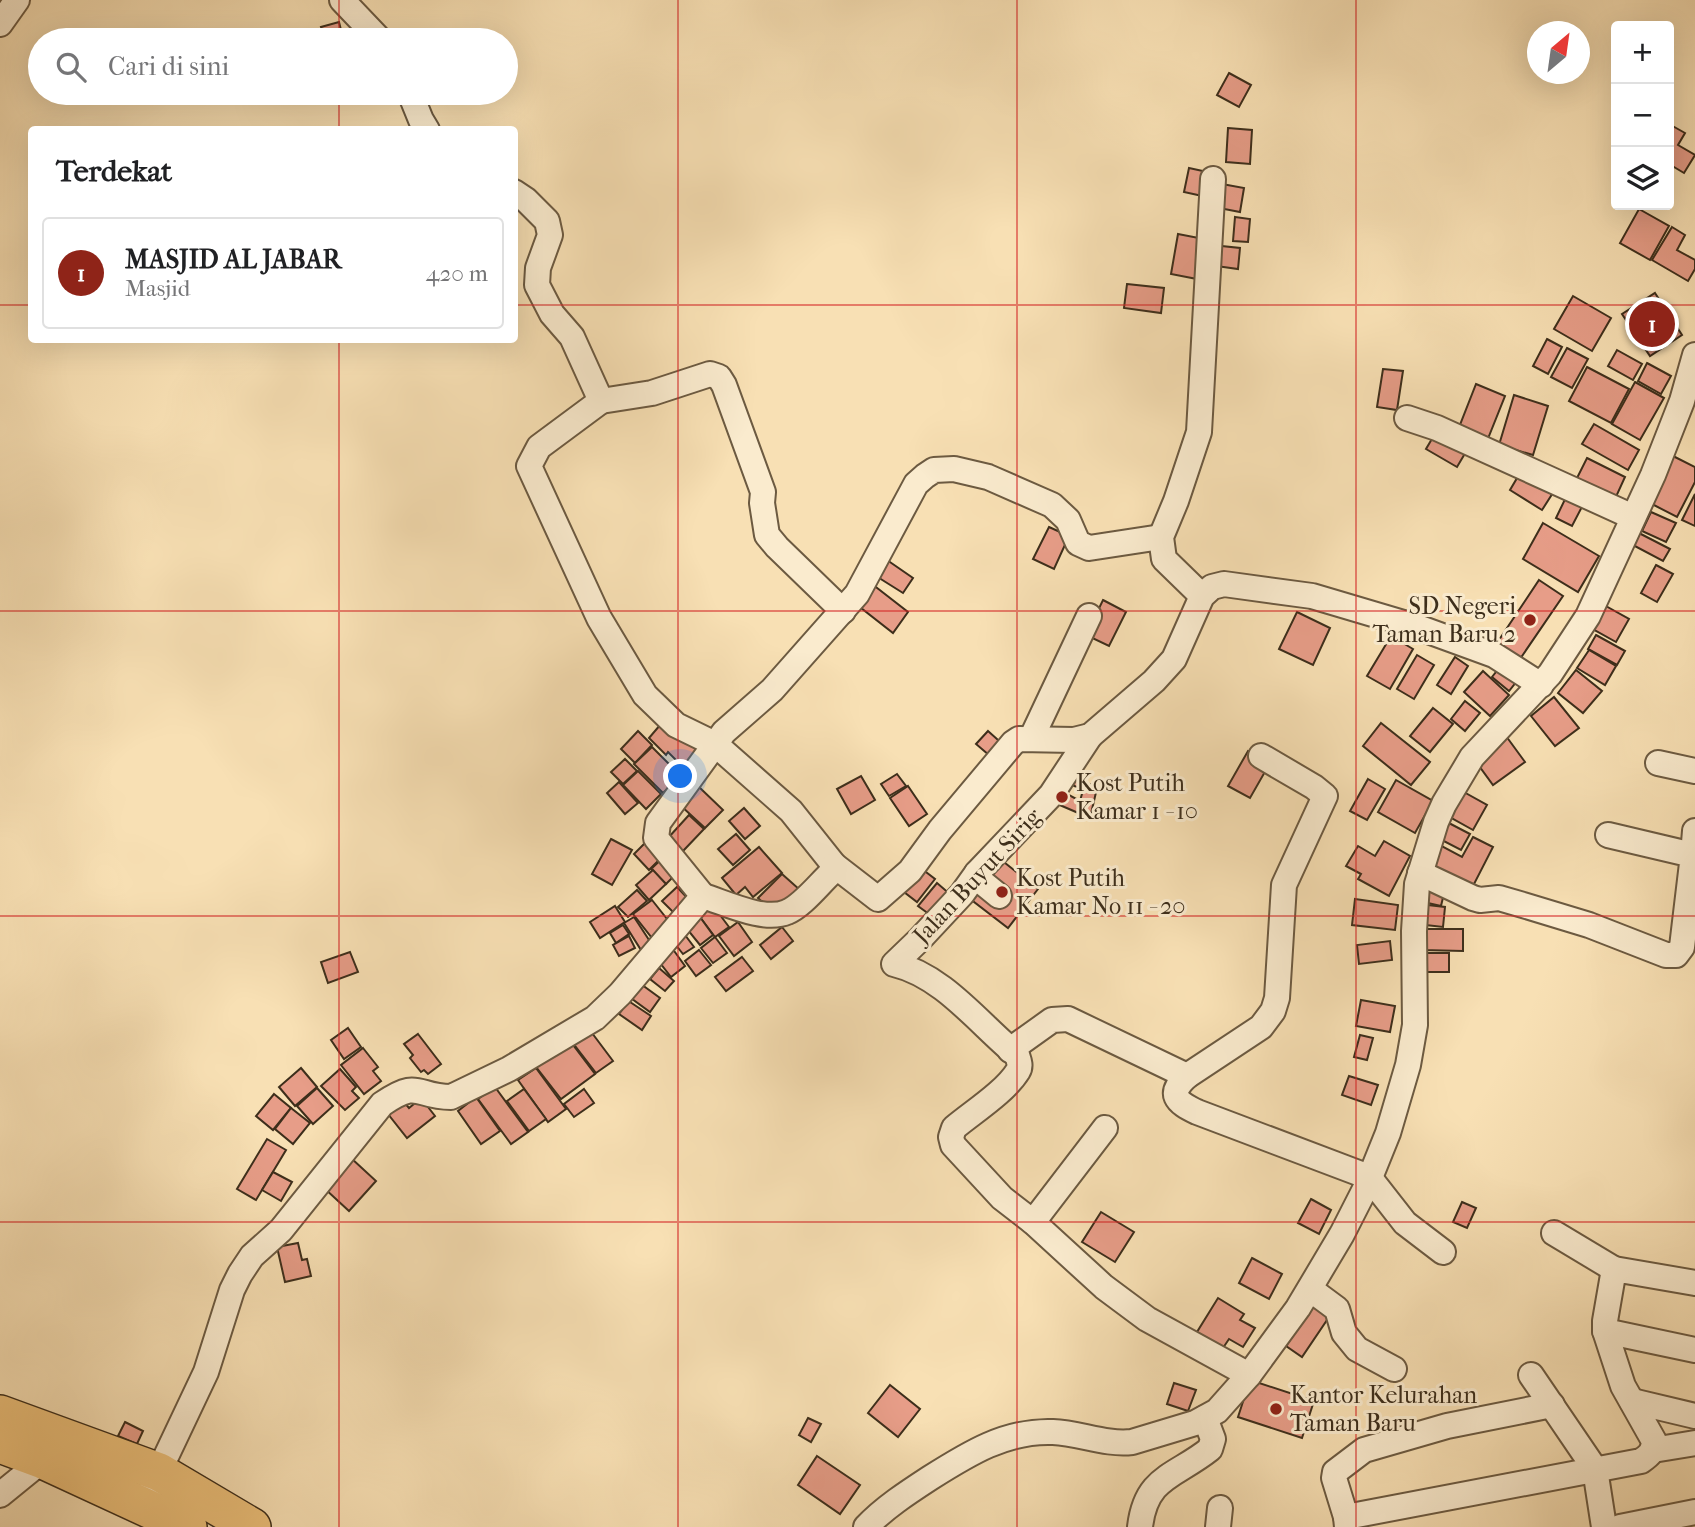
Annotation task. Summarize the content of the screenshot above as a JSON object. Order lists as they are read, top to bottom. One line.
{"streets":{"street":["Jalan Buyut Sirig"]},"places":["SD Negeri Taman Baru 2","Kost Putih Kamar 1 - 10","Kost Putih Kamar No 11 - 20","Kantor Kelurahan Taman Baru"],"north":"top right","page":{"map_buttons":["+","−"],"search":"Cari di sini","heading":"Terdekat","list":[{"mark":"1","name":"MASJID AL JABAR","note":"Masjid","value":"420 m"}],"pins":"1"}}
